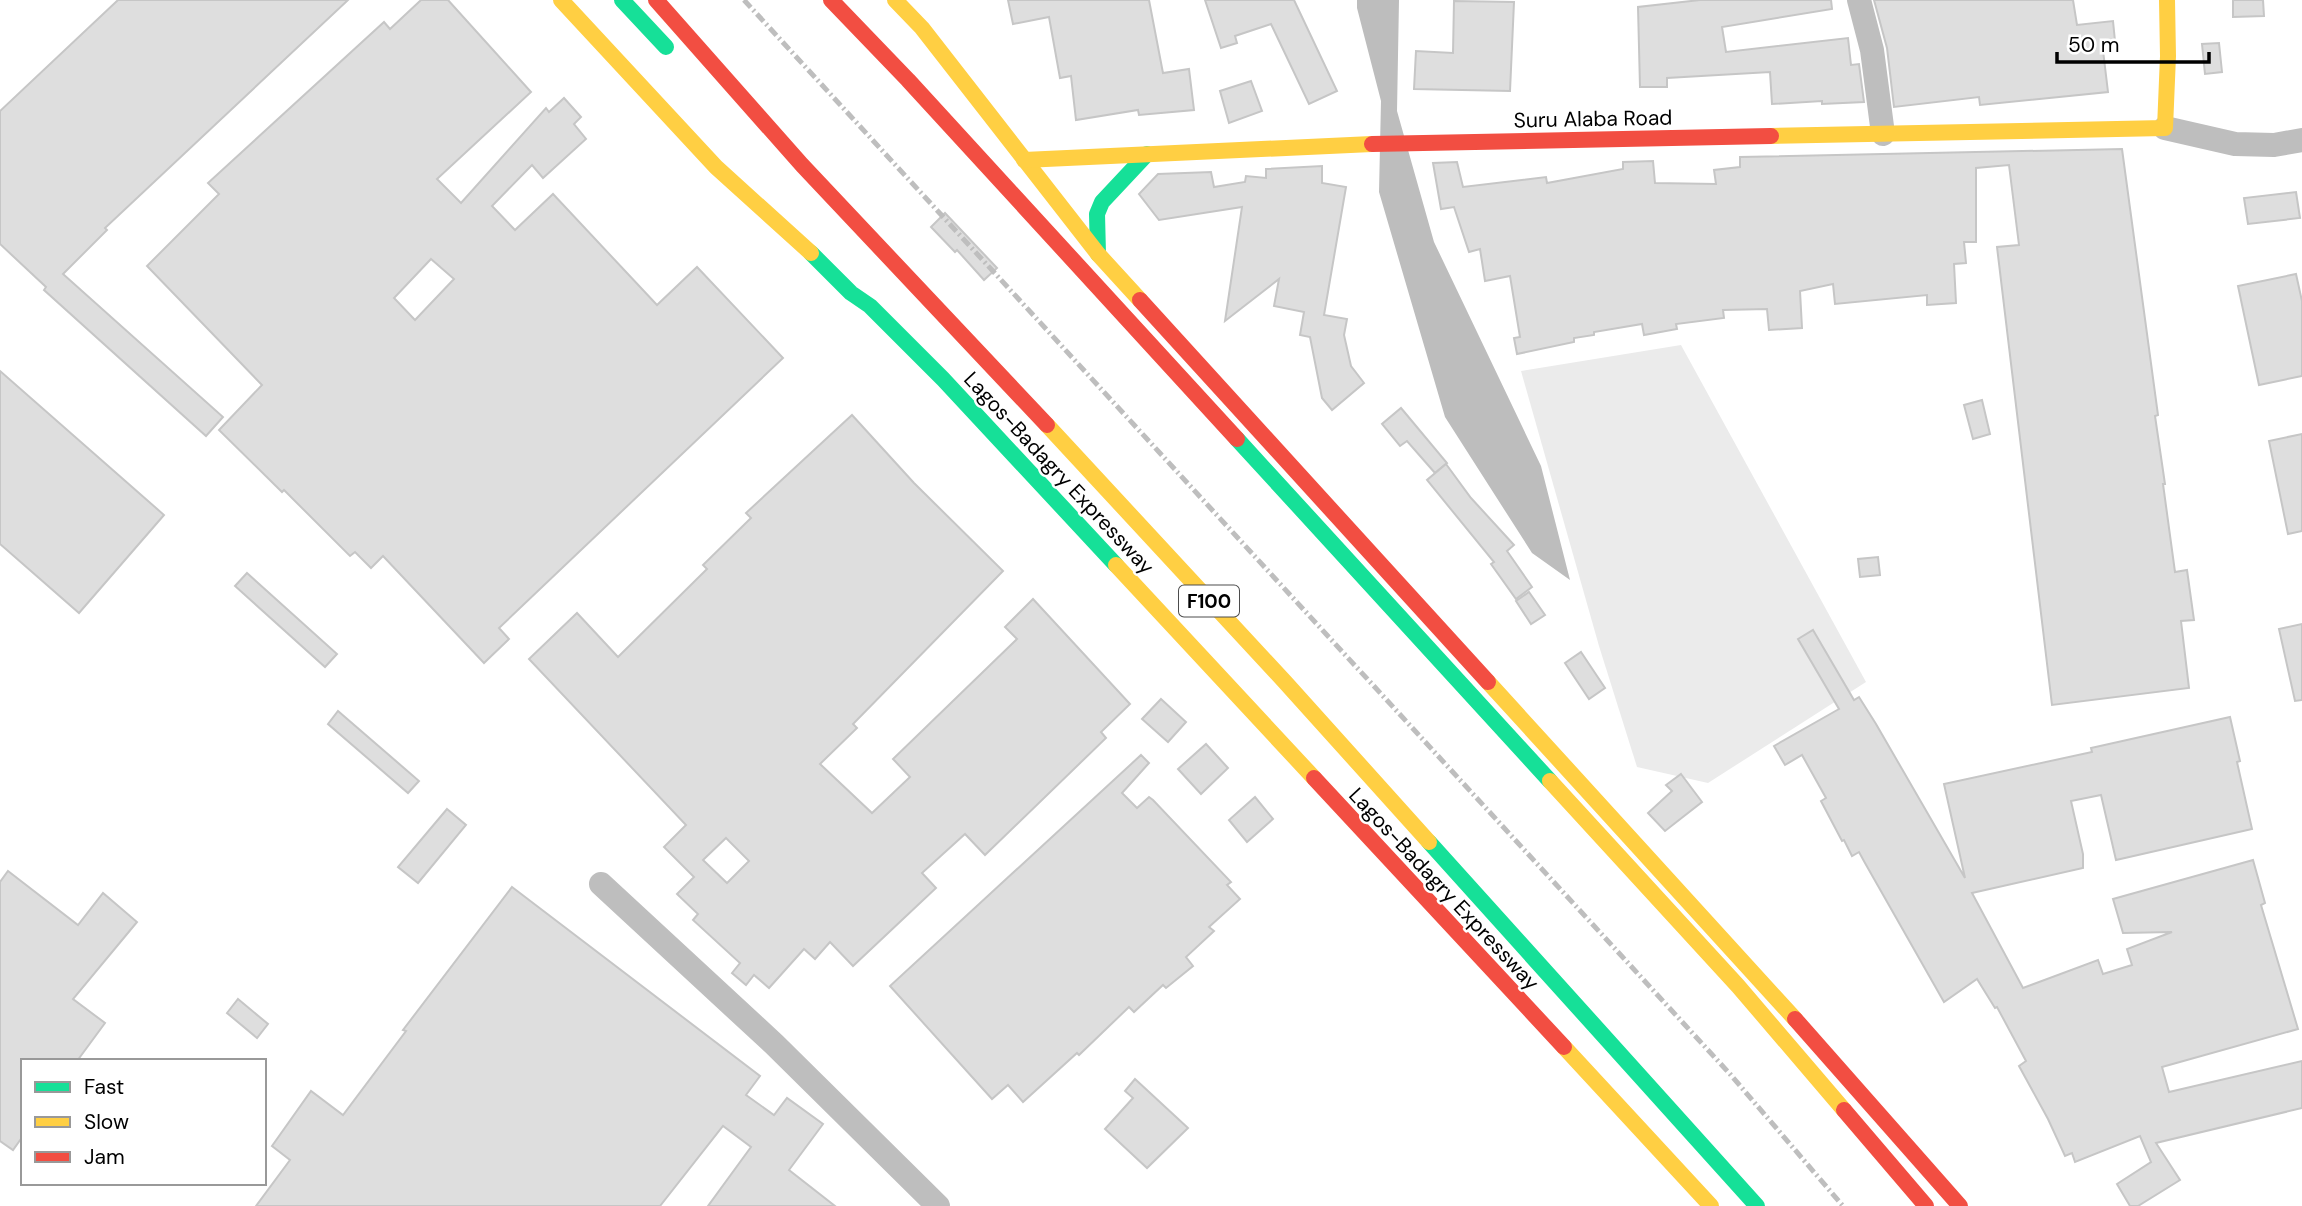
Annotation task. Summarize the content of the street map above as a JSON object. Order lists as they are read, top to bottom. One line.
{"streets":{"main road":["Suru Alaba Road","Lagos-Badagry Expressway","F100"]},"legend":["Fast","Slow","Jam"],"scale_bar":"50 m"}
